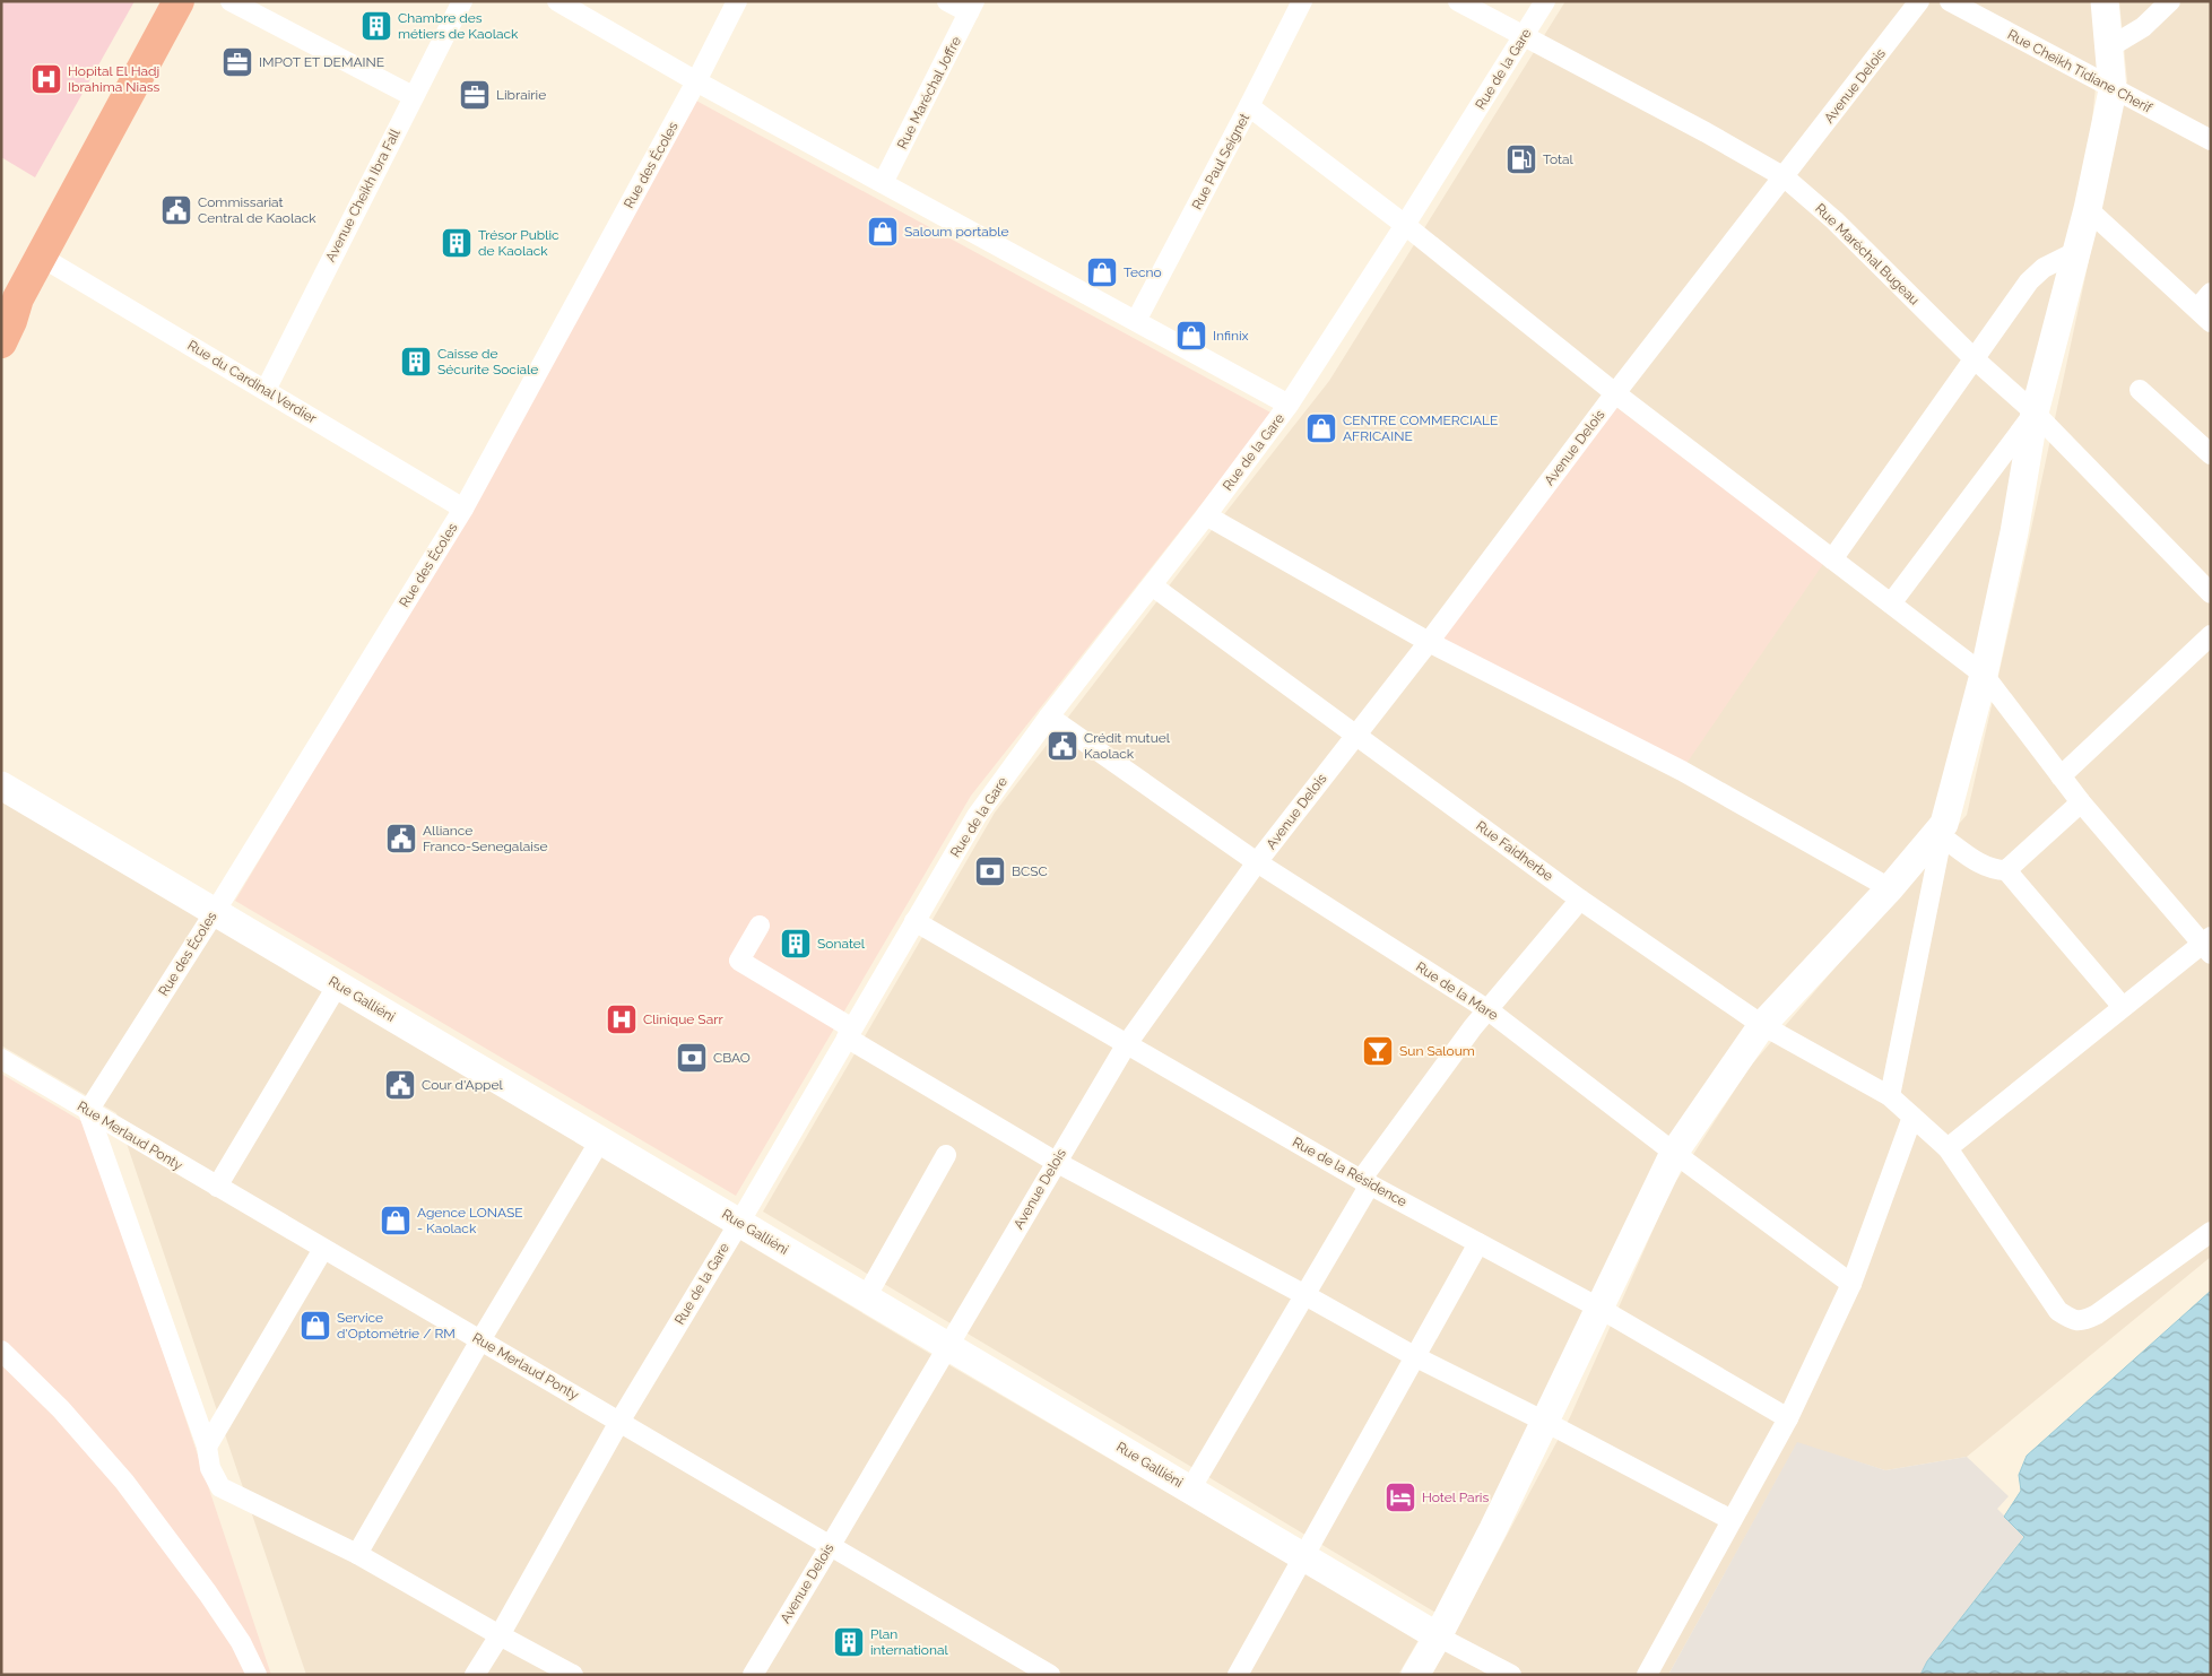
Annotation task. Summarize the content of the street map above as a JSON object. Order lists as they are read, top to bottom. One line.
{"streets":{"street":["Rue de la Gare","Rue Cheikh Tidiane Cherif","Avenue Delois","Rue Maréchal Joffre","Rue Paul Seignet","Rue des Écoles","Avenue Cheikh Ibra Fall","Rue Maréchal Bugeau","Rue du Cardinal Verdier","Rue Faidherbe","Rue de la Mare","Rue Galliéni","Rue Merlaud Ponty","Rue de la Résidence"]},"crossings":[["Rue de la Gare","Rue Maréchal Bugeau"],["Rue de la Gare","Rue Faidherbe"],["Rue de la Gare","Rue de la Mare"],["Rue de la Gare","Rue Galliéni"],["Rue de la Gare","Rue Merlaud Ponty"],["Rue de la Gare","Rue de la Résidence"],["Avenue Delois","Rue Maréchal Bugeau"],["Avenue Delois","Rue Faidherbe"],["Avenue Delois","Rue de la Mare"],["Avenue Delois","Rue Galliéni"],["Avenue Delois","Rue Merlaud Ponty"],["Avenue Delois","Rue de la Résidence"],["Rue des Écoles","Rue du Cardinal Verdier"],["Rue des Écoles","Rue Galliéni"],["Rue des Écoles","Rue Merlaud Ponty"],["Avenue Cheikh Ibra Fall","Rue du Cardinal Verdier"]],"places":{"building":["Chambre des métiers de Kaolack","Trésor Public de Kaolack","Caisse de Sécurite Sociale","Sonatel","Plan international"],"office":["IMPOT ET DEMAINE","Librairie"],"hospital":["Hopital El Hadj Ibrahima Niass","Clinique Sarr"],"fuel station":["Total"],"public building":["Commissariat Central de Kaolack","Crédit mutuel Kaolack","Alliance Franco-Senegalaise","Cour d'Appel"],"shop":["Saloum portable","Tecno","Infinix","CENTRE COMMERCIALE AFRICAINE","Agence LONASE - Kaolack","Service d'Optométrie / RM"],"bank":["BCSC","CBAO"],"bar":["Sun Saloum"],"hotel":["Hotel Paris"]}}
